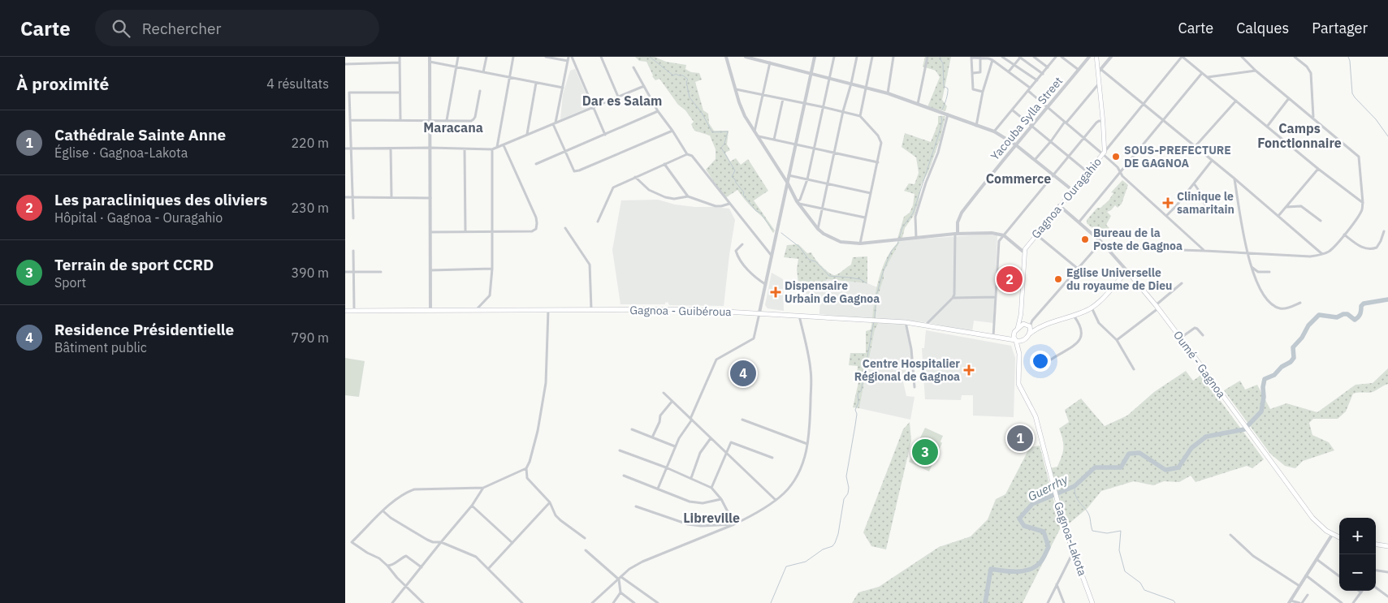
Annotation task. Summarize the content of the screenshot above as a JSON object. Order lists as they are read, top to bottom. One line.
{"streets":{"main road":["Gagnoa - Ouragahio","Gagnoa - Guibéroua","Oumé - Gagnoa","Gagnoa-Lakota"],"street":["Yacouba Sylla Street"]},"crossings":[["Gagnoa - Ouragahio","Gagnoa - Guibéroua"],["Gagnoa - Ouragahio","Gagnoa-Lakota"],["Gagnoa - Guibéroua","Gagnoa-Lakota"]],"districts":["Dar es Salam","Maracana","Camps Fonctionnaire","Commerce","Libreville"],"water":["Guerrhy"],"places":{"other":["SOUS-PREFECTURE DE GAGNOA","Bureau de la Poste de Gagnoa","Eglise Universelle du royaume de Dieu"],"health":["Clinique le samaritain","Dispensaire Urbain de Gagnoa","Centre Hospitalier Régional de Gagnoa"]},"page":{"header":"Carte","search":"Rechercher","nav":["Carte","Calques","Partager"],"heading":["À proximité","4 résultats"],"list":[{"mark":"1","name":"Cathédrale Sainte Anne","note":"Église · Gagnoa-Lakota","value":"220 m"},{"mark":"2","name":"Les paracliniques des oliviers","note":"Hôpital · Gagnoa - Ouragahio","value":"230 m"},{"mark":"3","name":"Terrain de sport CCRD","note":"Sport","value":"390 m"},{"mark":"4","name":"Residence Présidentielle","note":"Bâtiment public","value":"790 m"}],"pins":["2","4","1","3"],"map_buttons":["+","−"]}}
